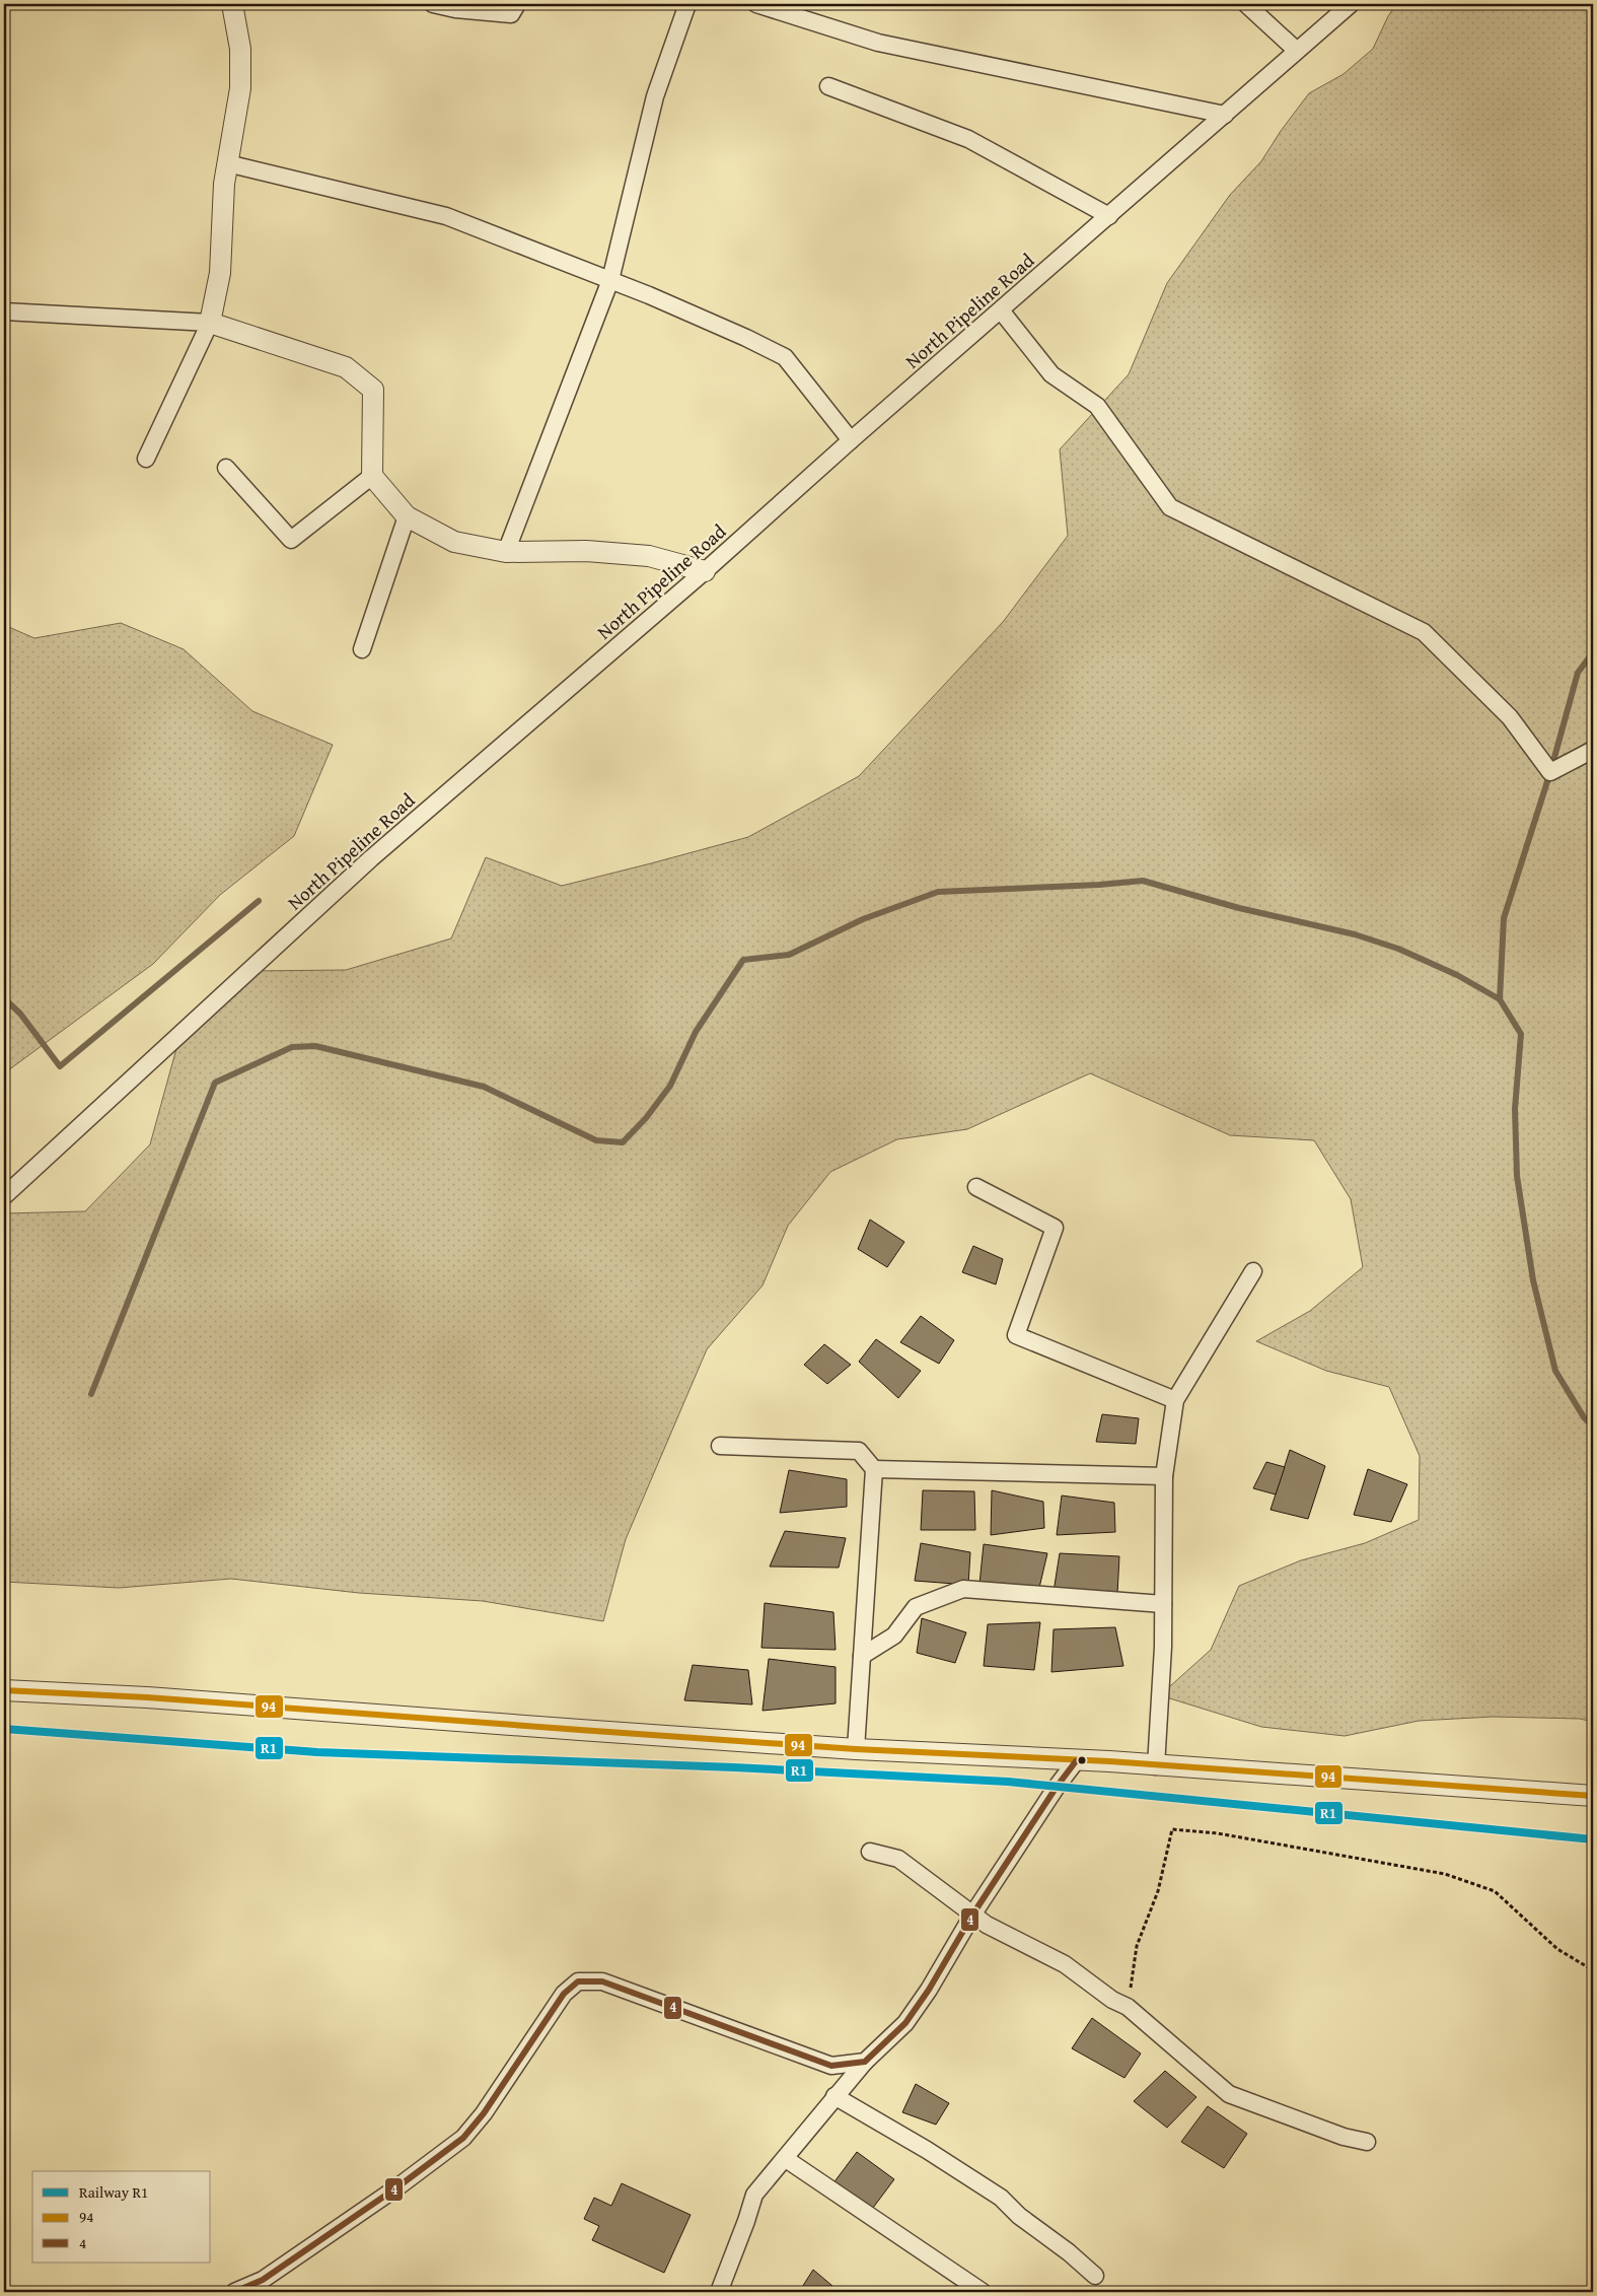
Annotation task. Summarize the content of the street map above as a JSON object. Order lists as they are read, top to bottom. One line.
{"streets":{"street":["North Pipeline Road"]},"lines":["transit line 94","rail line R1","transit line 4"],"legend":["Railway R1","94","4"]}
